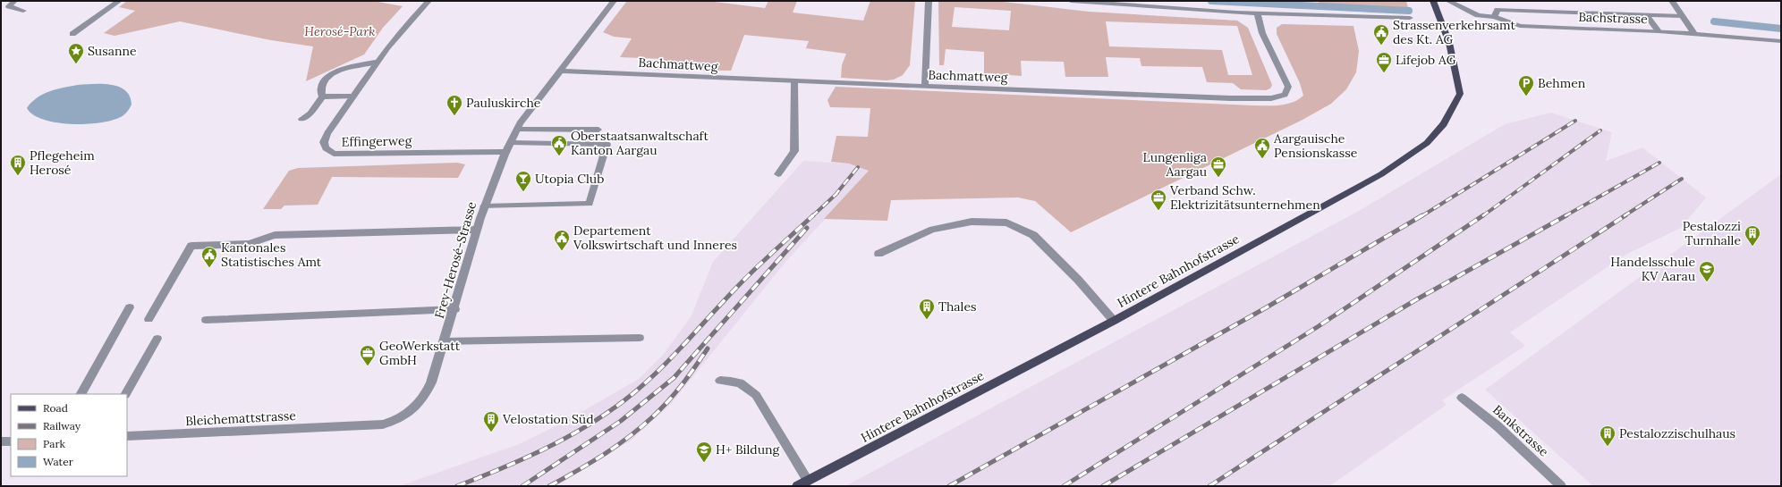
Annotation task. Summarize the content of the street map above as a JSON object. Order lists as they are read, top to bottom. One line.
{"streets":{"main road":["Hintere Bahnhofstrasse"],"street":["Bachstrasse","Bachmattweg","Effingerweg","Frey-Herosé-Strasse","Bleichemattstrasse","Bankstrasse"]},"crossings":[["Bachmattweg","Frey-Herosé-Strasse"],["Effingerweg","Frey-Herosé-Strasse"],["Frey-Herosé-Strasse","Bleichemattstrasse"]],"parks":["Herosé-Park"],"places":{"public building":["Strassenverkehrsamt des Kt. AG","Oberstaatsanwaltschaft Kanton Aargau","Aargauische Pensionskasse","Departement Volkswirtschaft und Inneres","Kantonales Statistisches Amt"],"place":["Susanne"],"office":["Lifejob AG","Lungenliga Aargau","Verband Schw. Elektrizitätsunternehmen","GeoWerkstatt GmbH"],"parking":["Behmen"],"church":["Pauluskirche"],"building":["Pflegeheim Herosé","Pestalozzi Turnhalle","Thales","Velostation Süd","Pestalozzischulhaus"],"bar":["Utopia Club"],"school or university":["Handelsschule KV Aarau","H+ Bildung"]},"legend":["Road","Railway","Park","Water"]}
